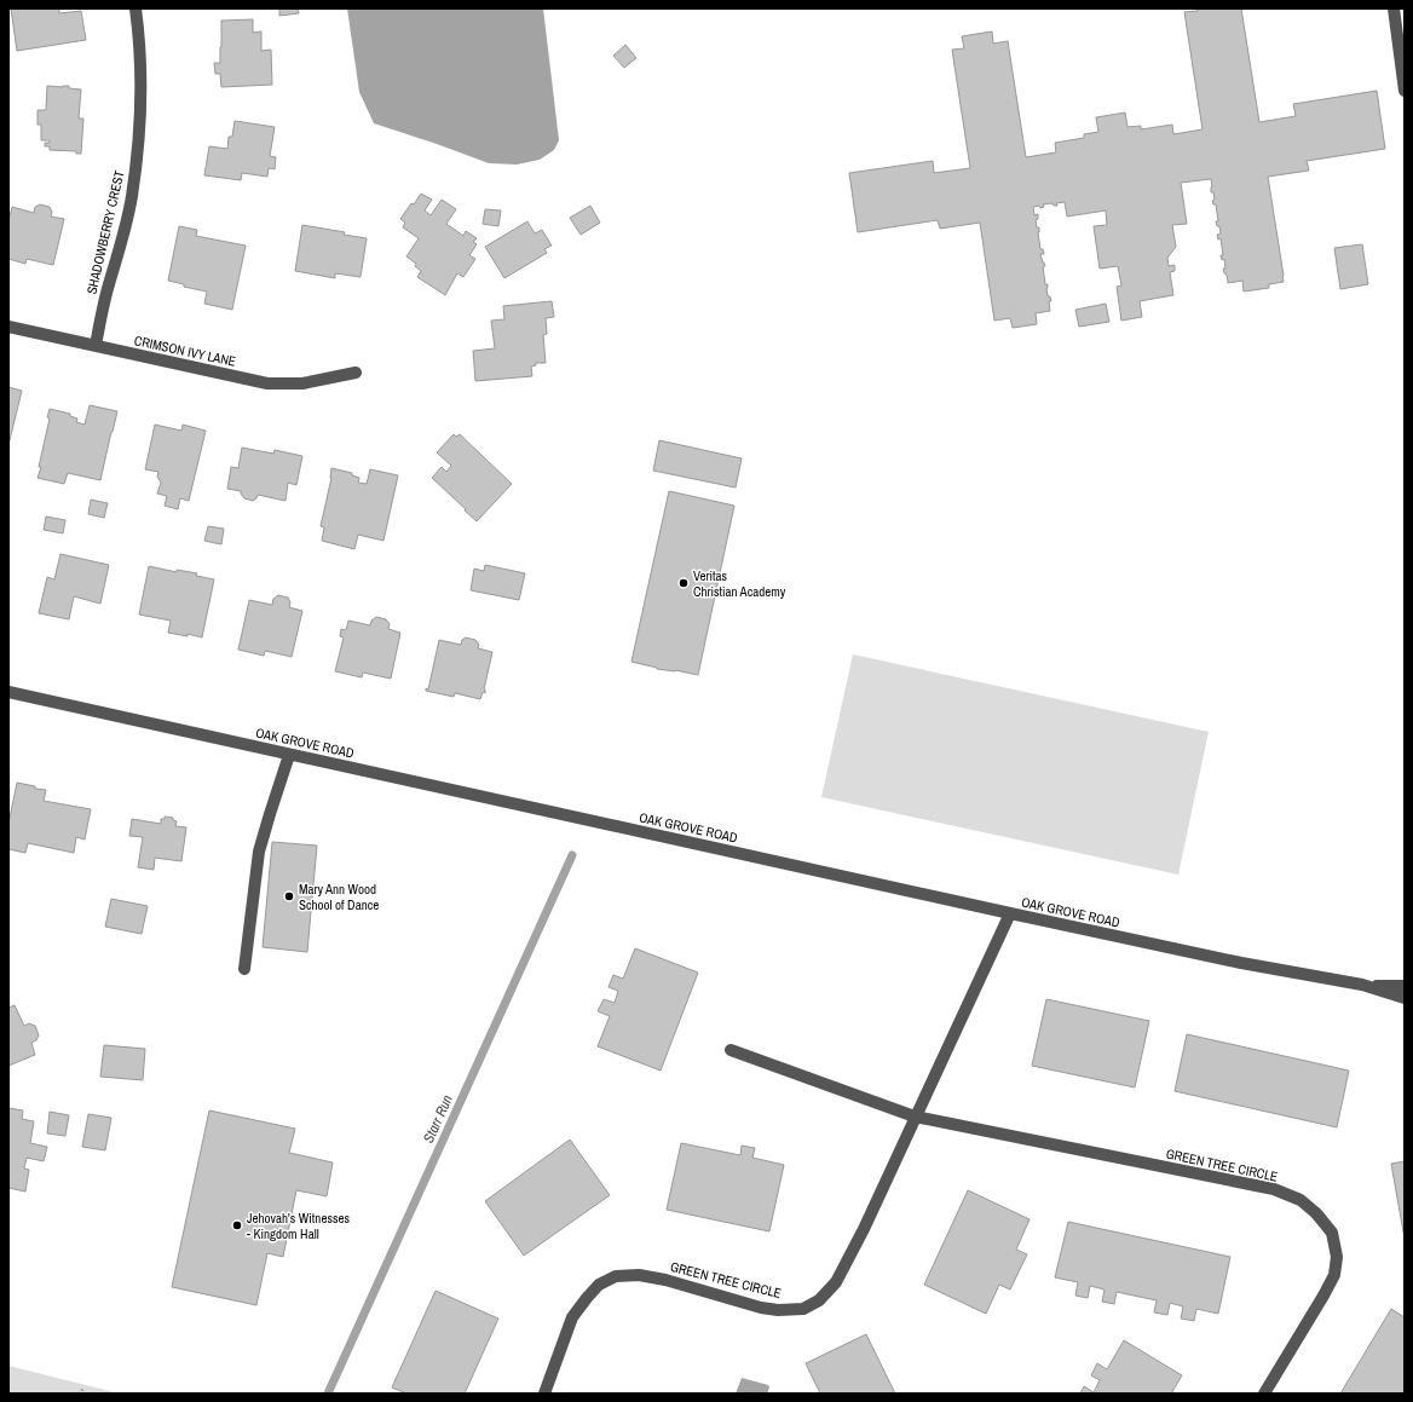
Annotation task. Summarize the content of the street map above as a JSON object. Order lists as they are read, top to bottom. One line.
{"streets":{"street":["SHADOWBERRY CREST","CRIMSON IVY LANE","OAK GROVE ROAD","GREEN TREE CIRCLE"]},"crossings":[["SHADOWBERRY CREST","CRIMSON IVY LANE"],["OAK GROVE ROAD","GREEN TREE CIRCLE"]],"water":["Starr Run"],"places":["Veritas Christian Academy","Mary Ann Wood School of Dance","Jehovah's Witnesses - Kingdom Hall"]}
